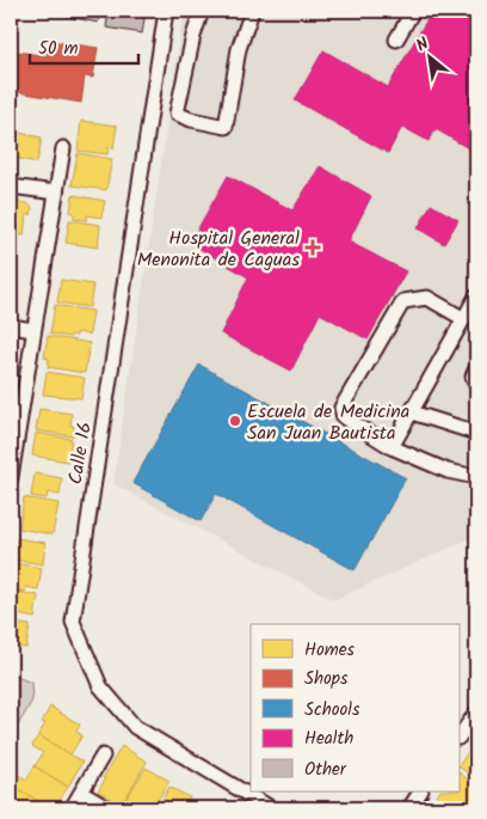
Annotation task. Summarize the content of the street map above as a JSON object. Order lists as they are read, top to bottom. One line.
{"streets":{"street":["Calle 16"]},"places":{"health":["Hospital General Menonita de Caguas"],"other":["Escuela de Medicina San Juan Bautista"]},"legend":["Homes","Shops","Schools","Health","Other"],"scale_bar":"50 m","north":"top left"}
